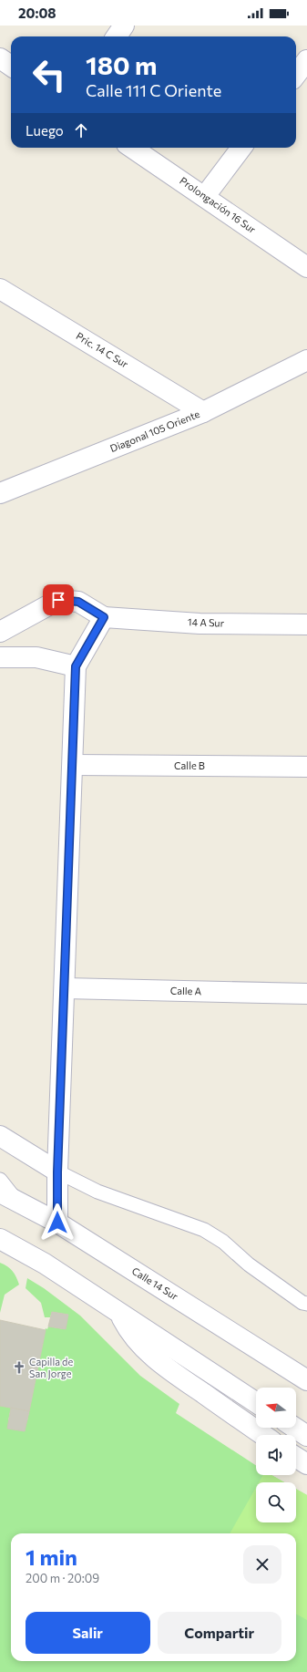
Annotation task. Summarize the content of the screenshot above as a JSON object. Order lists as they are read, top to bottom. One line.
{"streets":{"street":["Prolongación 16 Sur","Pric. 14 C Sur","Diagonal 105 Oriente","14 A Sur","Calle B","Calle A","Calle 14 Sur"]},"crossings":[["Pric. 14 C Sur","Diagonal 105 Oriente"]],"places":{"church":["Capilla de San Jorge"]},"north":"left","page":{"status":"20:08","turn":["180 m","Calle 111 C Oriente"],"then":"Luego","heading":["1 min","200 m · 20:09"],"buttons":["Salir","Compartir"]}}
